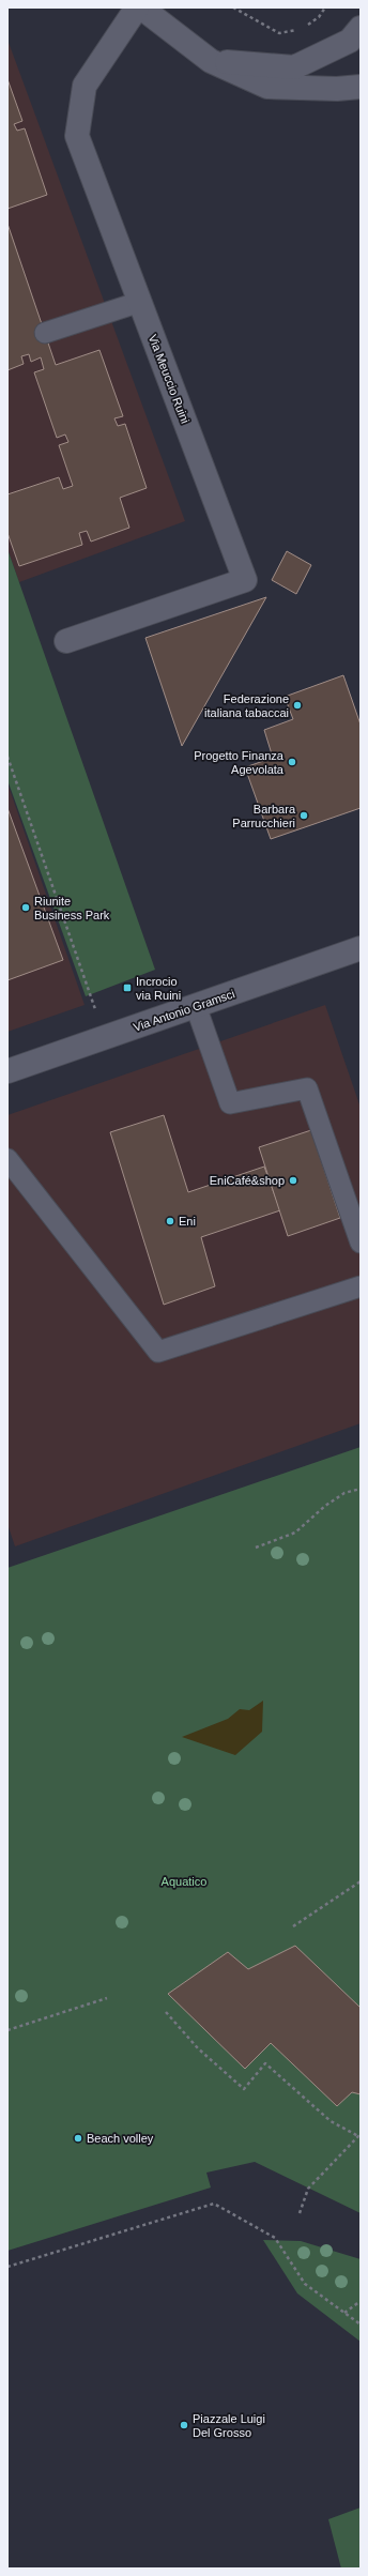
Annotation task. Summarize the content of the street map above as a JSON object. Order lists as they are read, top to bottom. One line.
{"streets":{"street":["Via Meuccio Ruini","Via Antonio Gramsci"]},"parks":["Aquatico"],"places":{"other":["Federazione italiana tabaccai","Progetto Finanza Agevolata","Barbara Parrucchieri","Riunite Business Park","EniCafé&shop","Eni","Beach volley","Piazzale Luigi Del Grosso"],"transit":["Incrocio via Ruini"]}}
